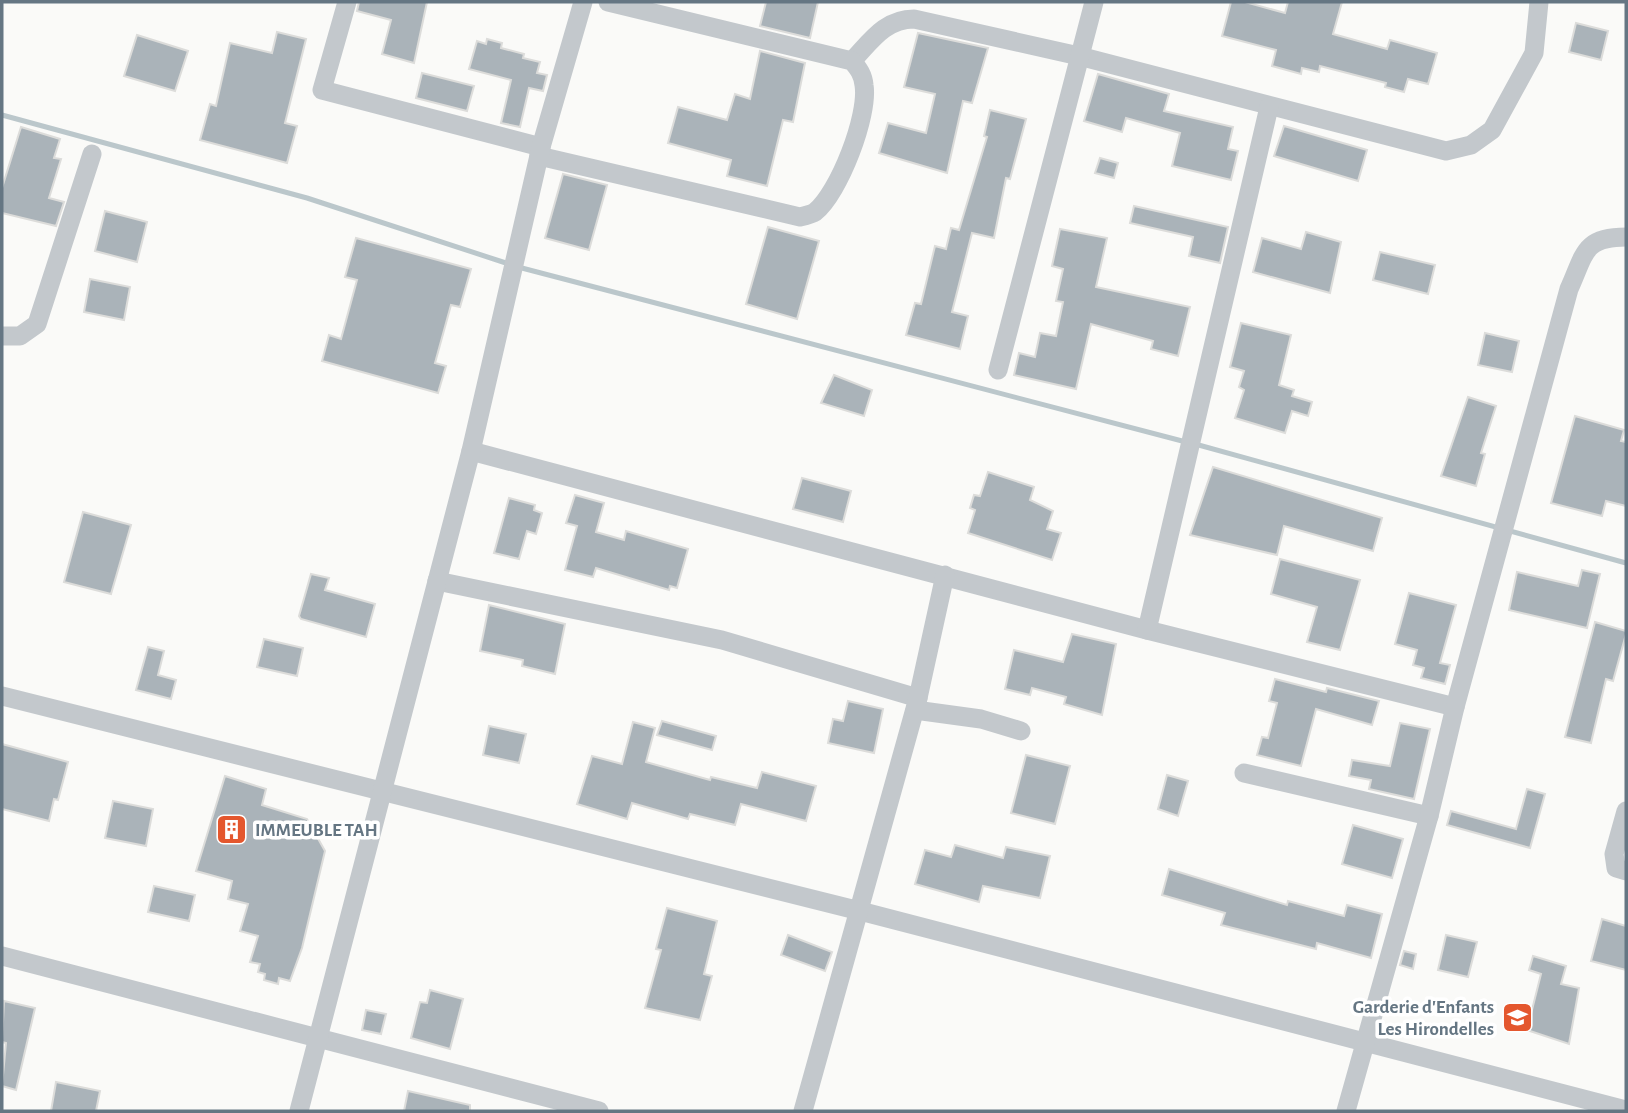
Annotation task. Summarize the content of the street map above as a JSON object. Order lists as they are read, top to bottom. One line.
{"places":{"building":["IMMEUBLE TAH"],"school or university":["Garderie d'Enfants Les Hirondelles"]}}
